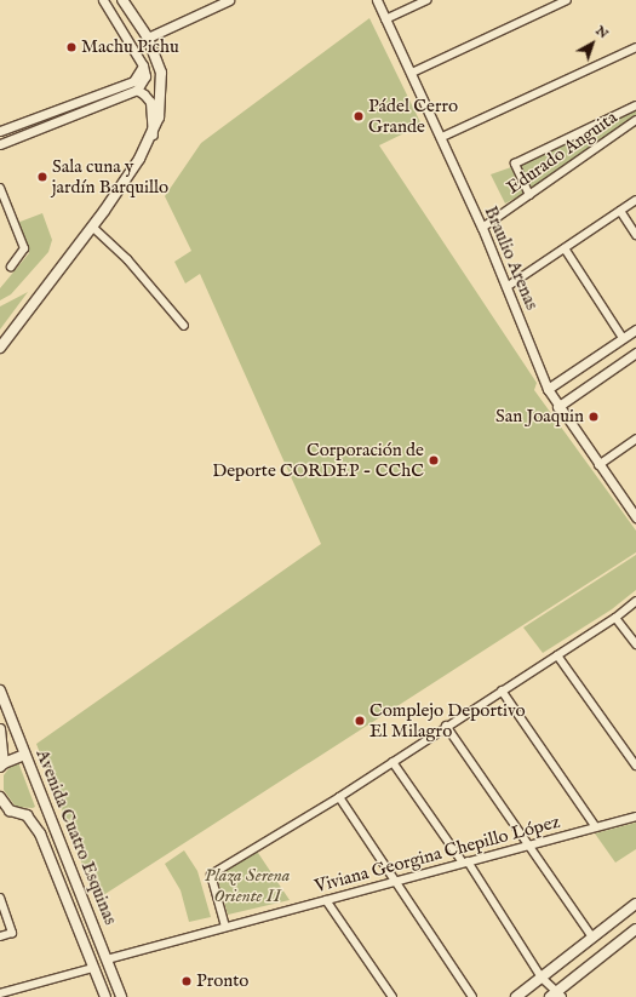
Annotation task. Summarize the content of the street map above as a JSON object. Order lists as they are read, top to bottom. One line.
{"streets":{"main road":["Avenida Cuatro Esquinas"],"street":["Edurado Anguita","Braulio Arenas","Viviana Georgina Chepillo López"]},"crossings":[["Edurado Anguita","Braulio Arenas"],["Avenida Cuatro Esquinas","Viviana Georgina Chepillo López"]],"parks":["Plaza Serena Oriente II"],"places":["Machu Pichu","Pádel Cerro Grande","Sala cuna y jardín Barquillo","San Joaquin","Corporación de Deporte CORDEP - CChC","Complejo Deportivo El Milagro","Pronto"],"north":"top right"}
